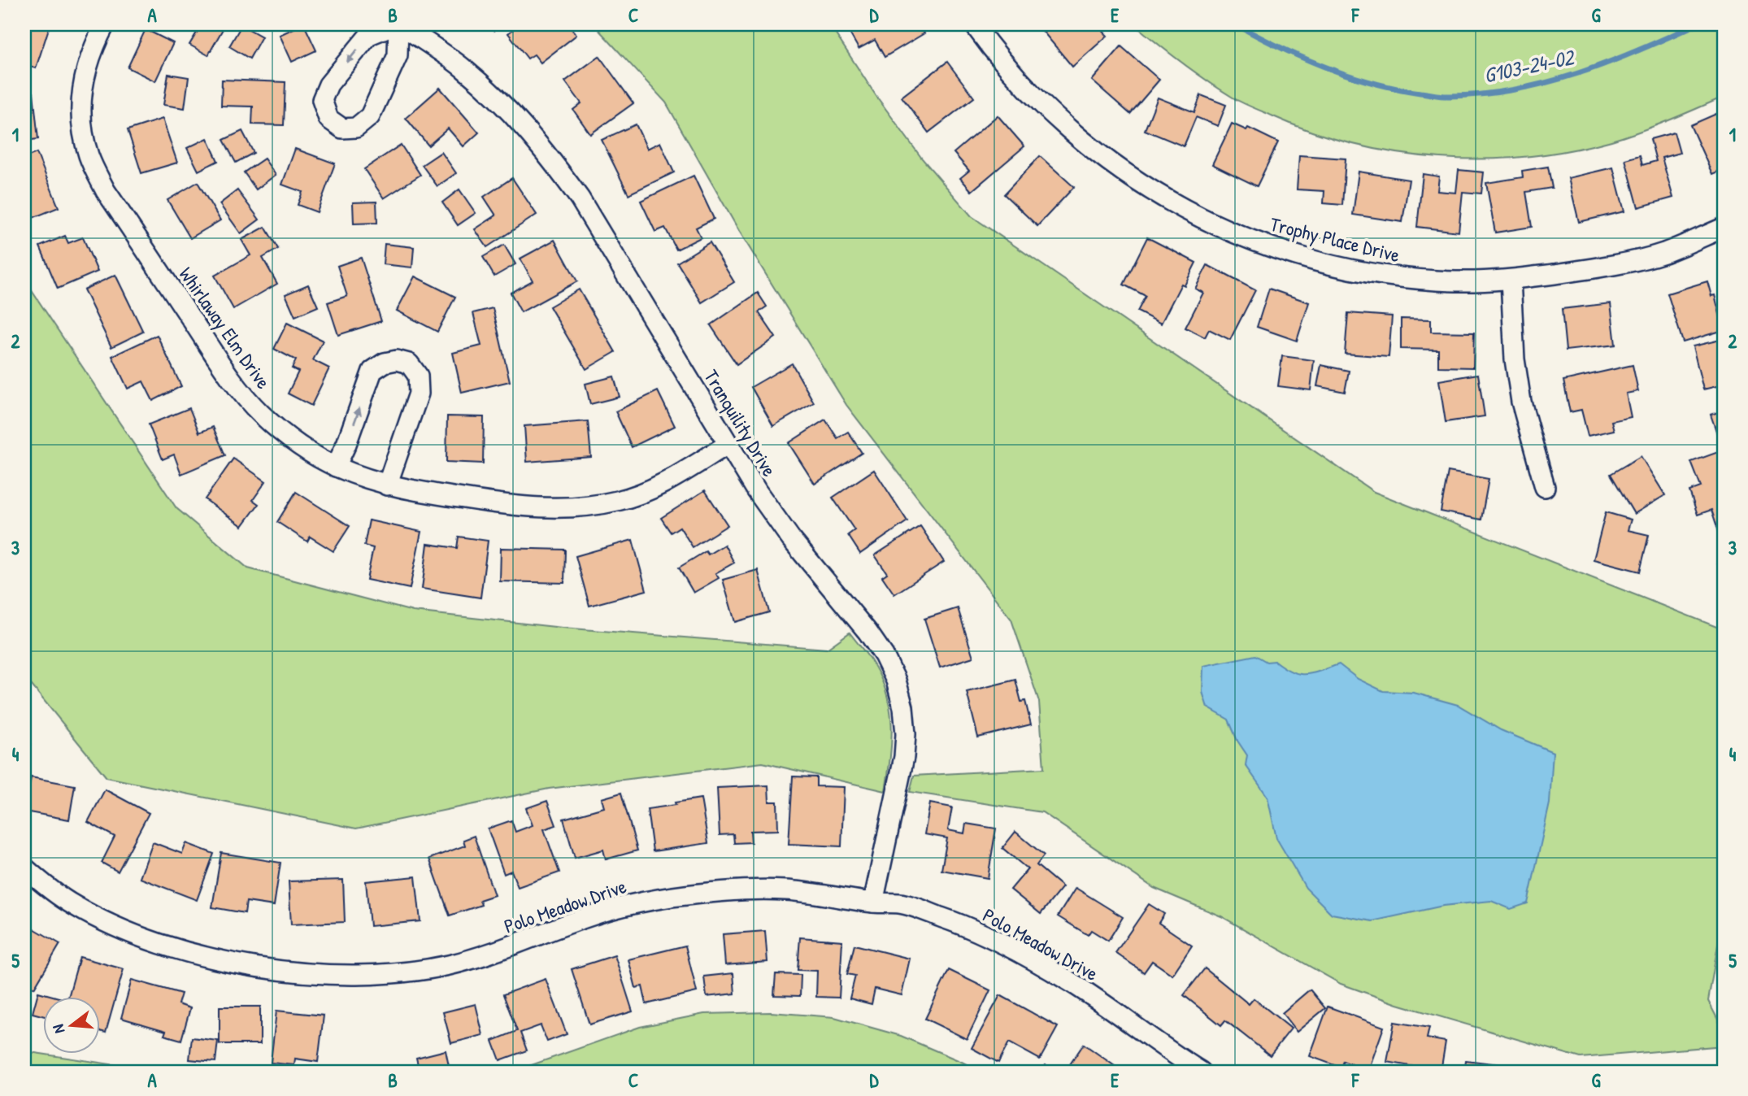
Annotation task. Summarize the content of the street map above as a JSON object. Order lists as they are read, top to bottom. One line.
{"streets":{"street":["Trophy Place Drive","Whirlaway Elm Drive","Tranquility Drive","Polo Meadow Drive"]},"crossings":[["Whirlaway Elm Drive","Tranquility Drive"],["Tranquility Drive","Polo Meadow Drive"]],"water":["G103-24-02"],"north":"left","grid":{"columns":["A","B","C","D","E","F","G"],"rows":["1","2","3","4","5"]}}
